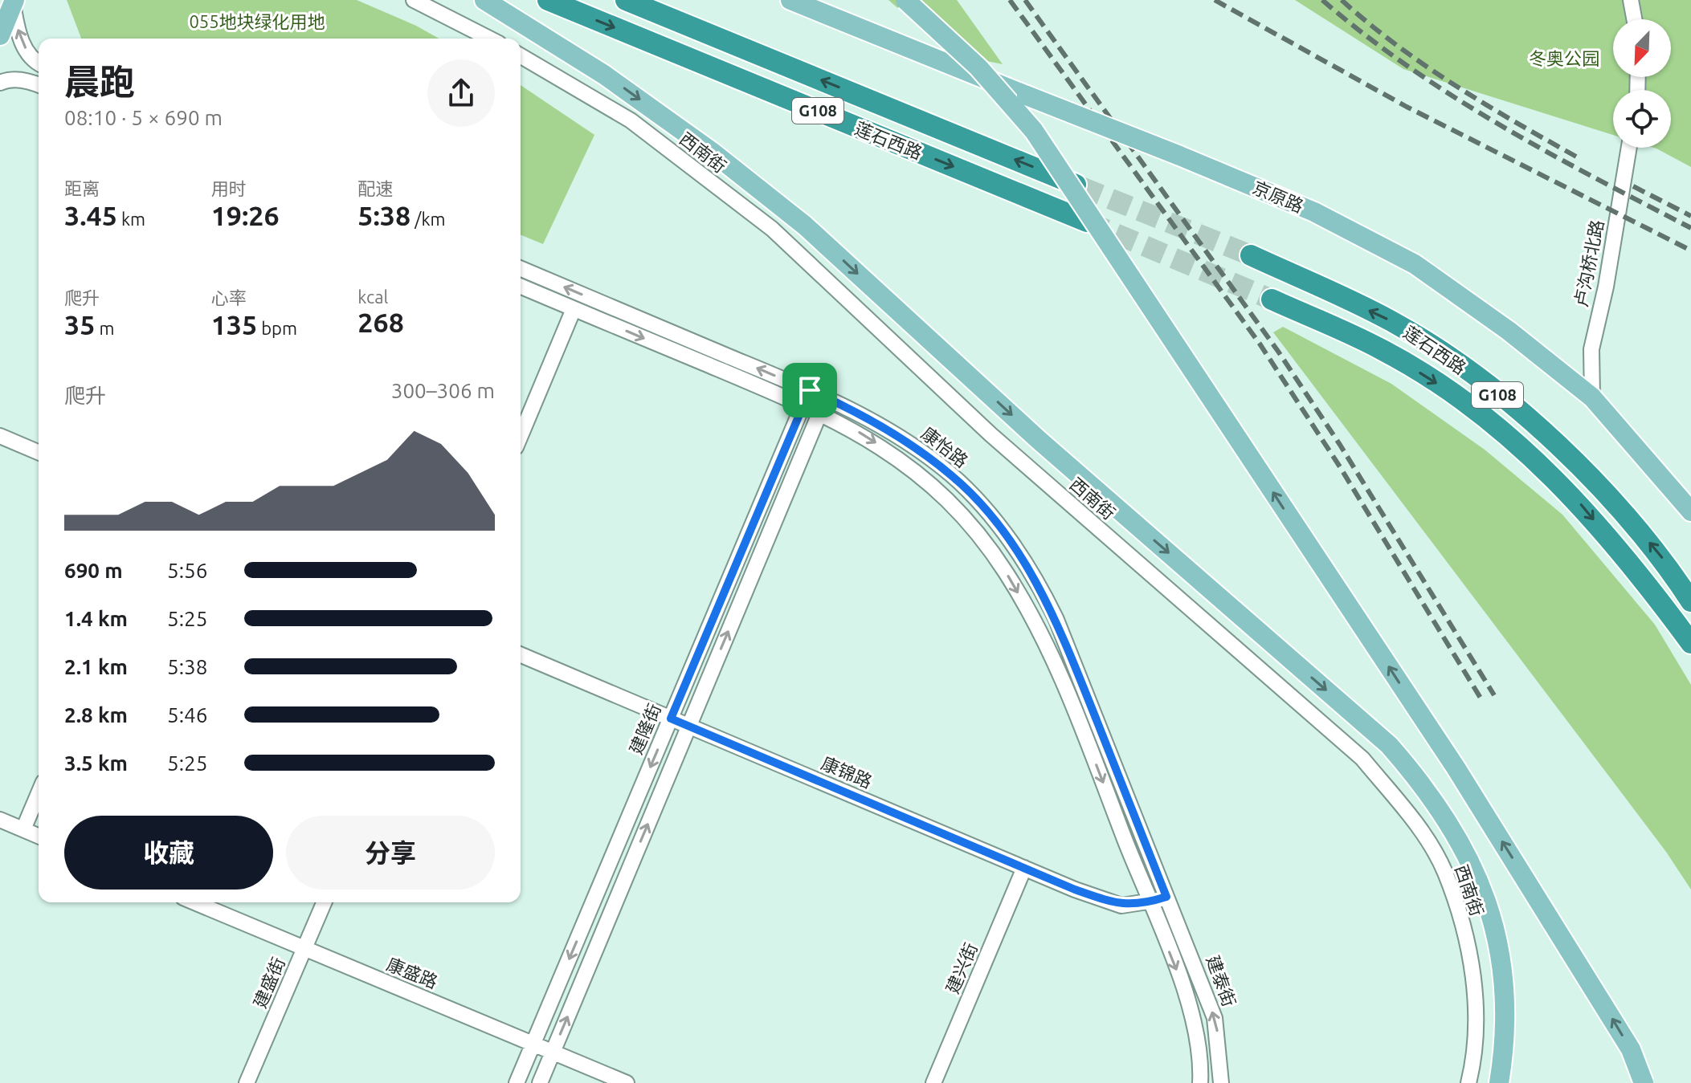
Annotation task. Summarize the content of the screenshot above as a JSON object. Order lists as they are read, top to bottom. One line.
{"streets":{"highway":["G108","莲石西路"],"main road":["京原路"],"street":["西南街","卢沟桥北路","康怡路","建隆街","康锦路","建兴街","康盛路","建泰街","建盛街"]},"crossings":[["京原路","卢沟桥北路"],["康怡路","建隆街"],["康怡路","康锦路"],["康怡路","建泰街"],["建隆街","康锦路"],["建隆街","康盛路"],["康锦路","建兴街"],["康锦路","建泰街"],["康盛路","建盛街"]],"parks":["055地块绿化用地","冬奥公园"],"north":"bottom left","page":{"heading":["晨跑","08:10 · 5 × 690 m"],"stats":[["距离","3.45 km"],["用时","19:26"],["配速","5:38 /km"],["爬升","35 m"],["心率","135 bpm"],["kcal","268"]],"chart":["爬升","300–306 m"],"list":[{"name":"690 m","note":"5:56"},{"name":"1.4 km","note":"5:25"},{"name":"2.1 km","note":"5:38"},{"name":"2.8 km","note":"5:46"},{"name":"3.5 km","note":"5:25"}],"buttons":["收藏","分享"]}}
